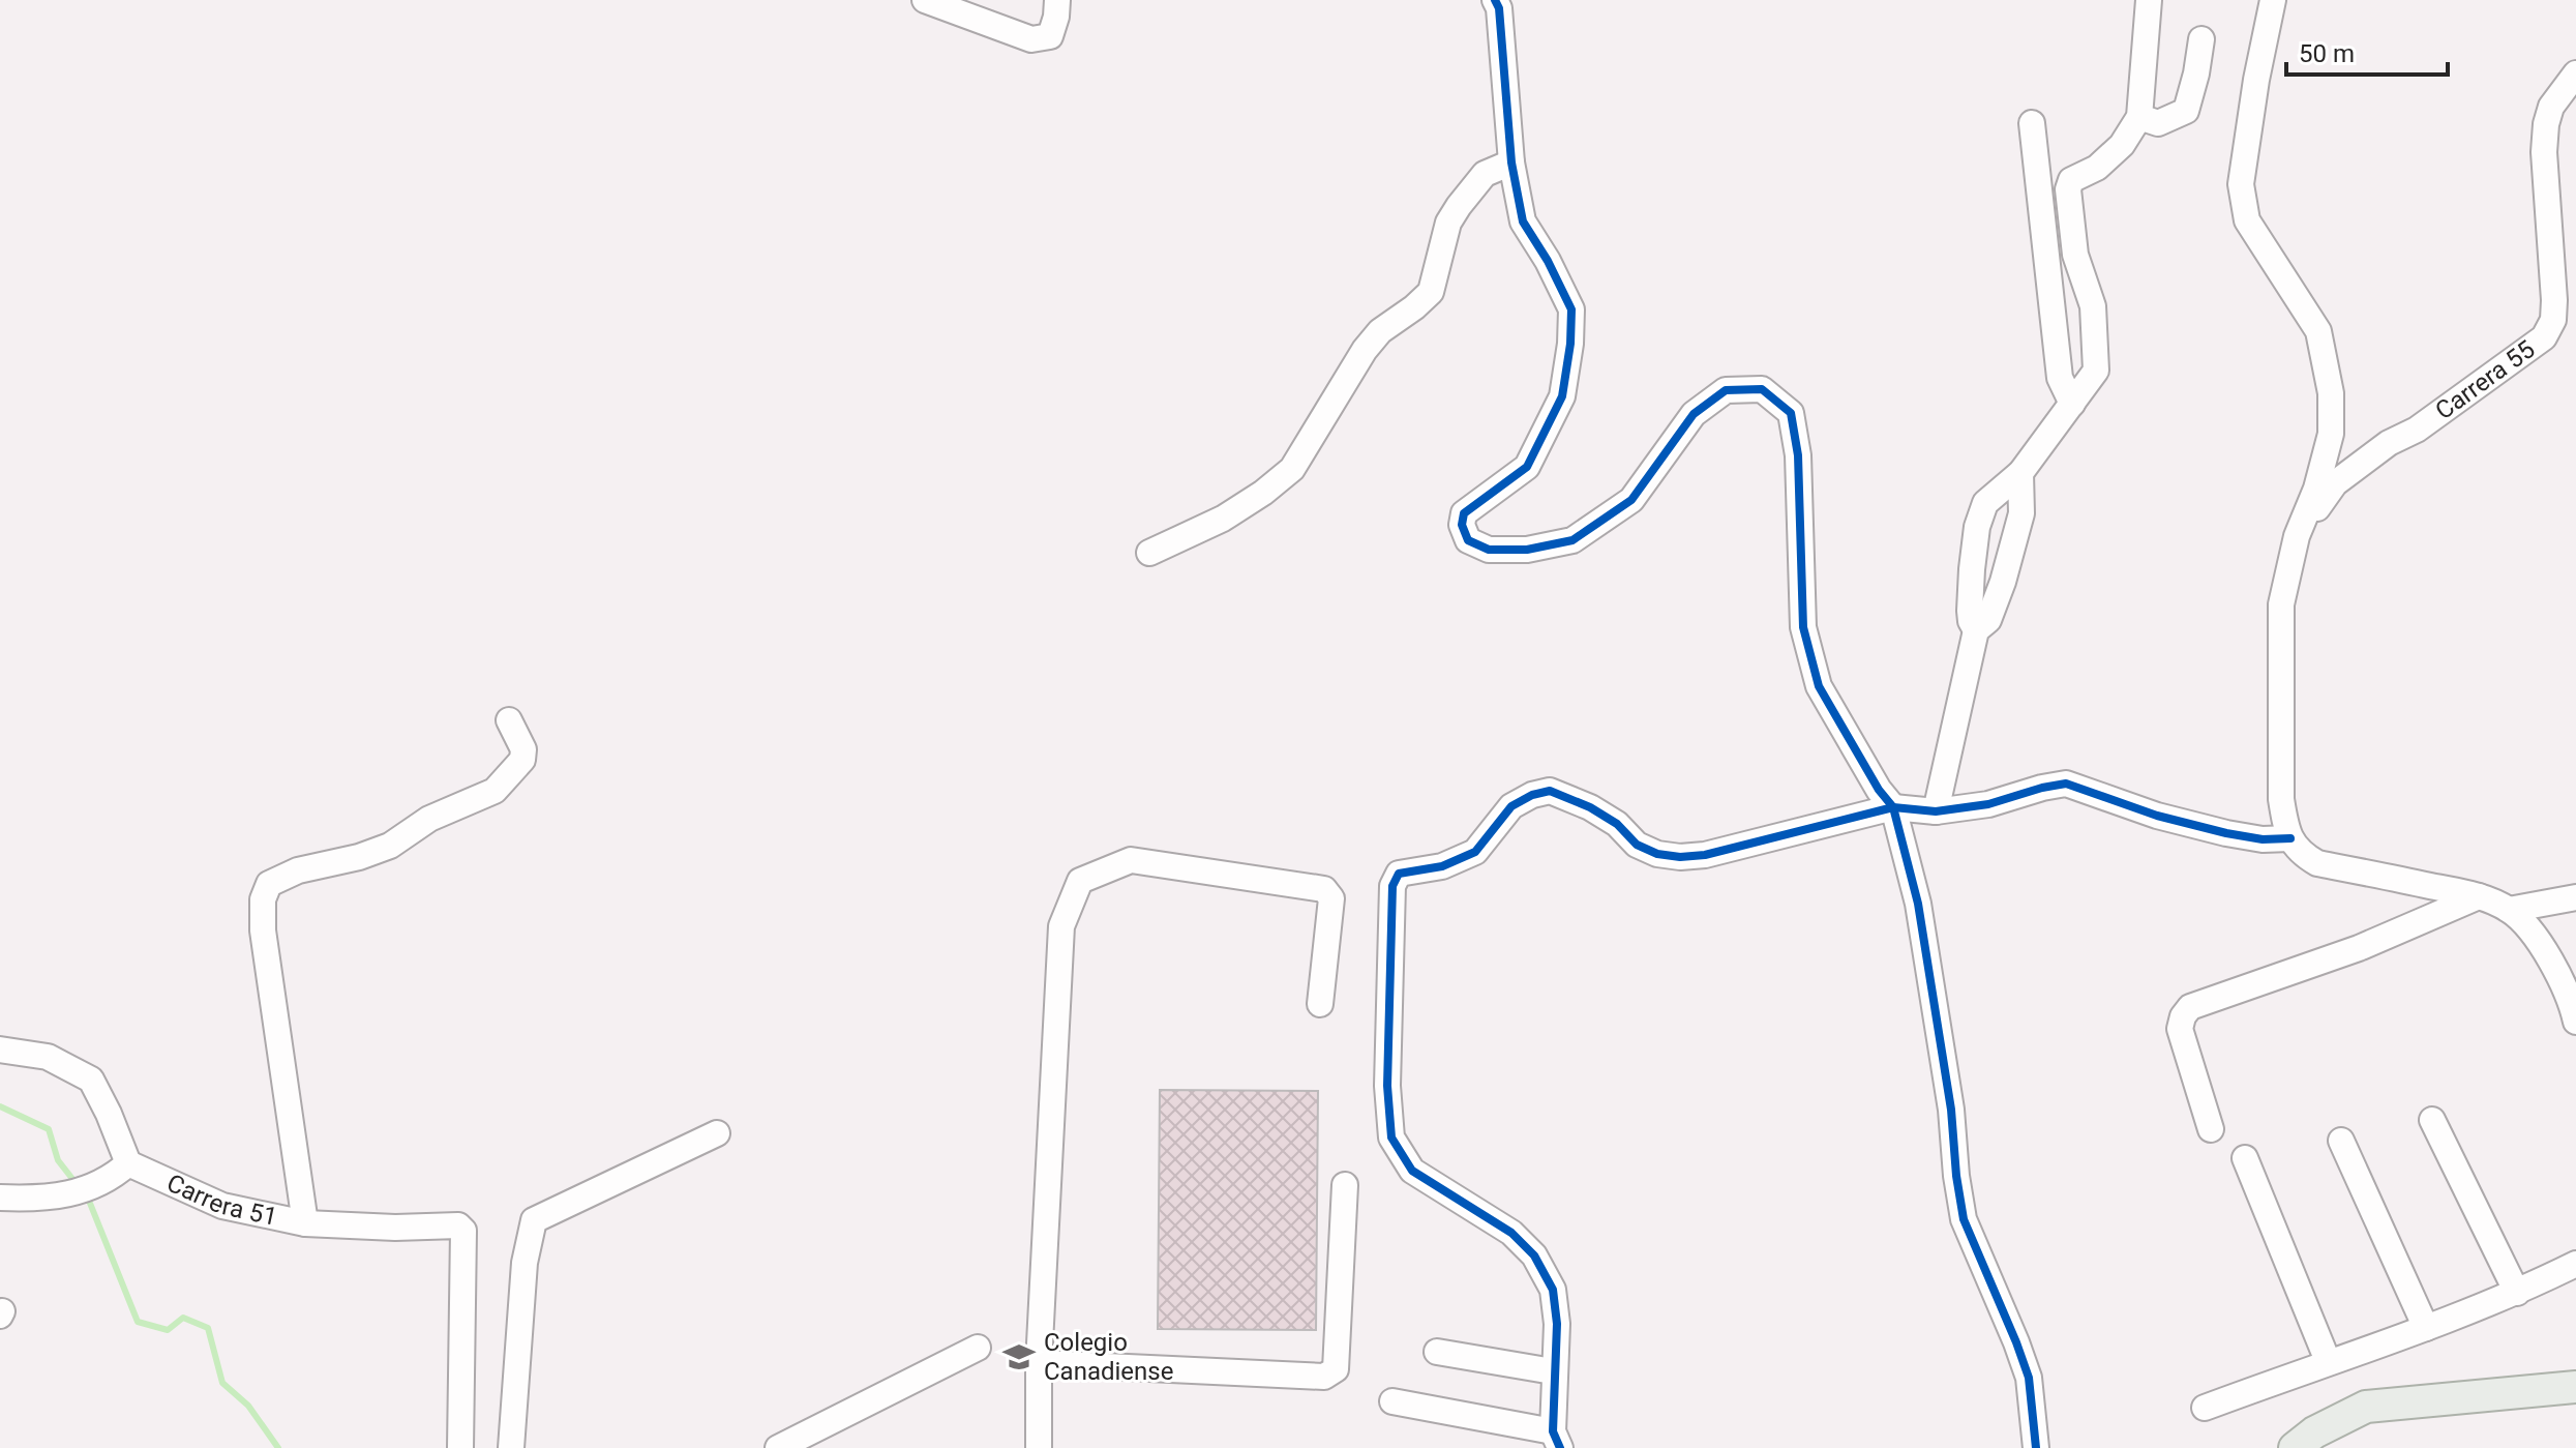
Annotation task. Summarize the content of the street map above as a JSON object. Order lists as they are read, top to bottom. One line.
{"streets":{"street":["Carrera 55","Carrera 51"]},"places":{"school or university":["Colegio Canadiense"]},"scale_bar":"50 m"}
